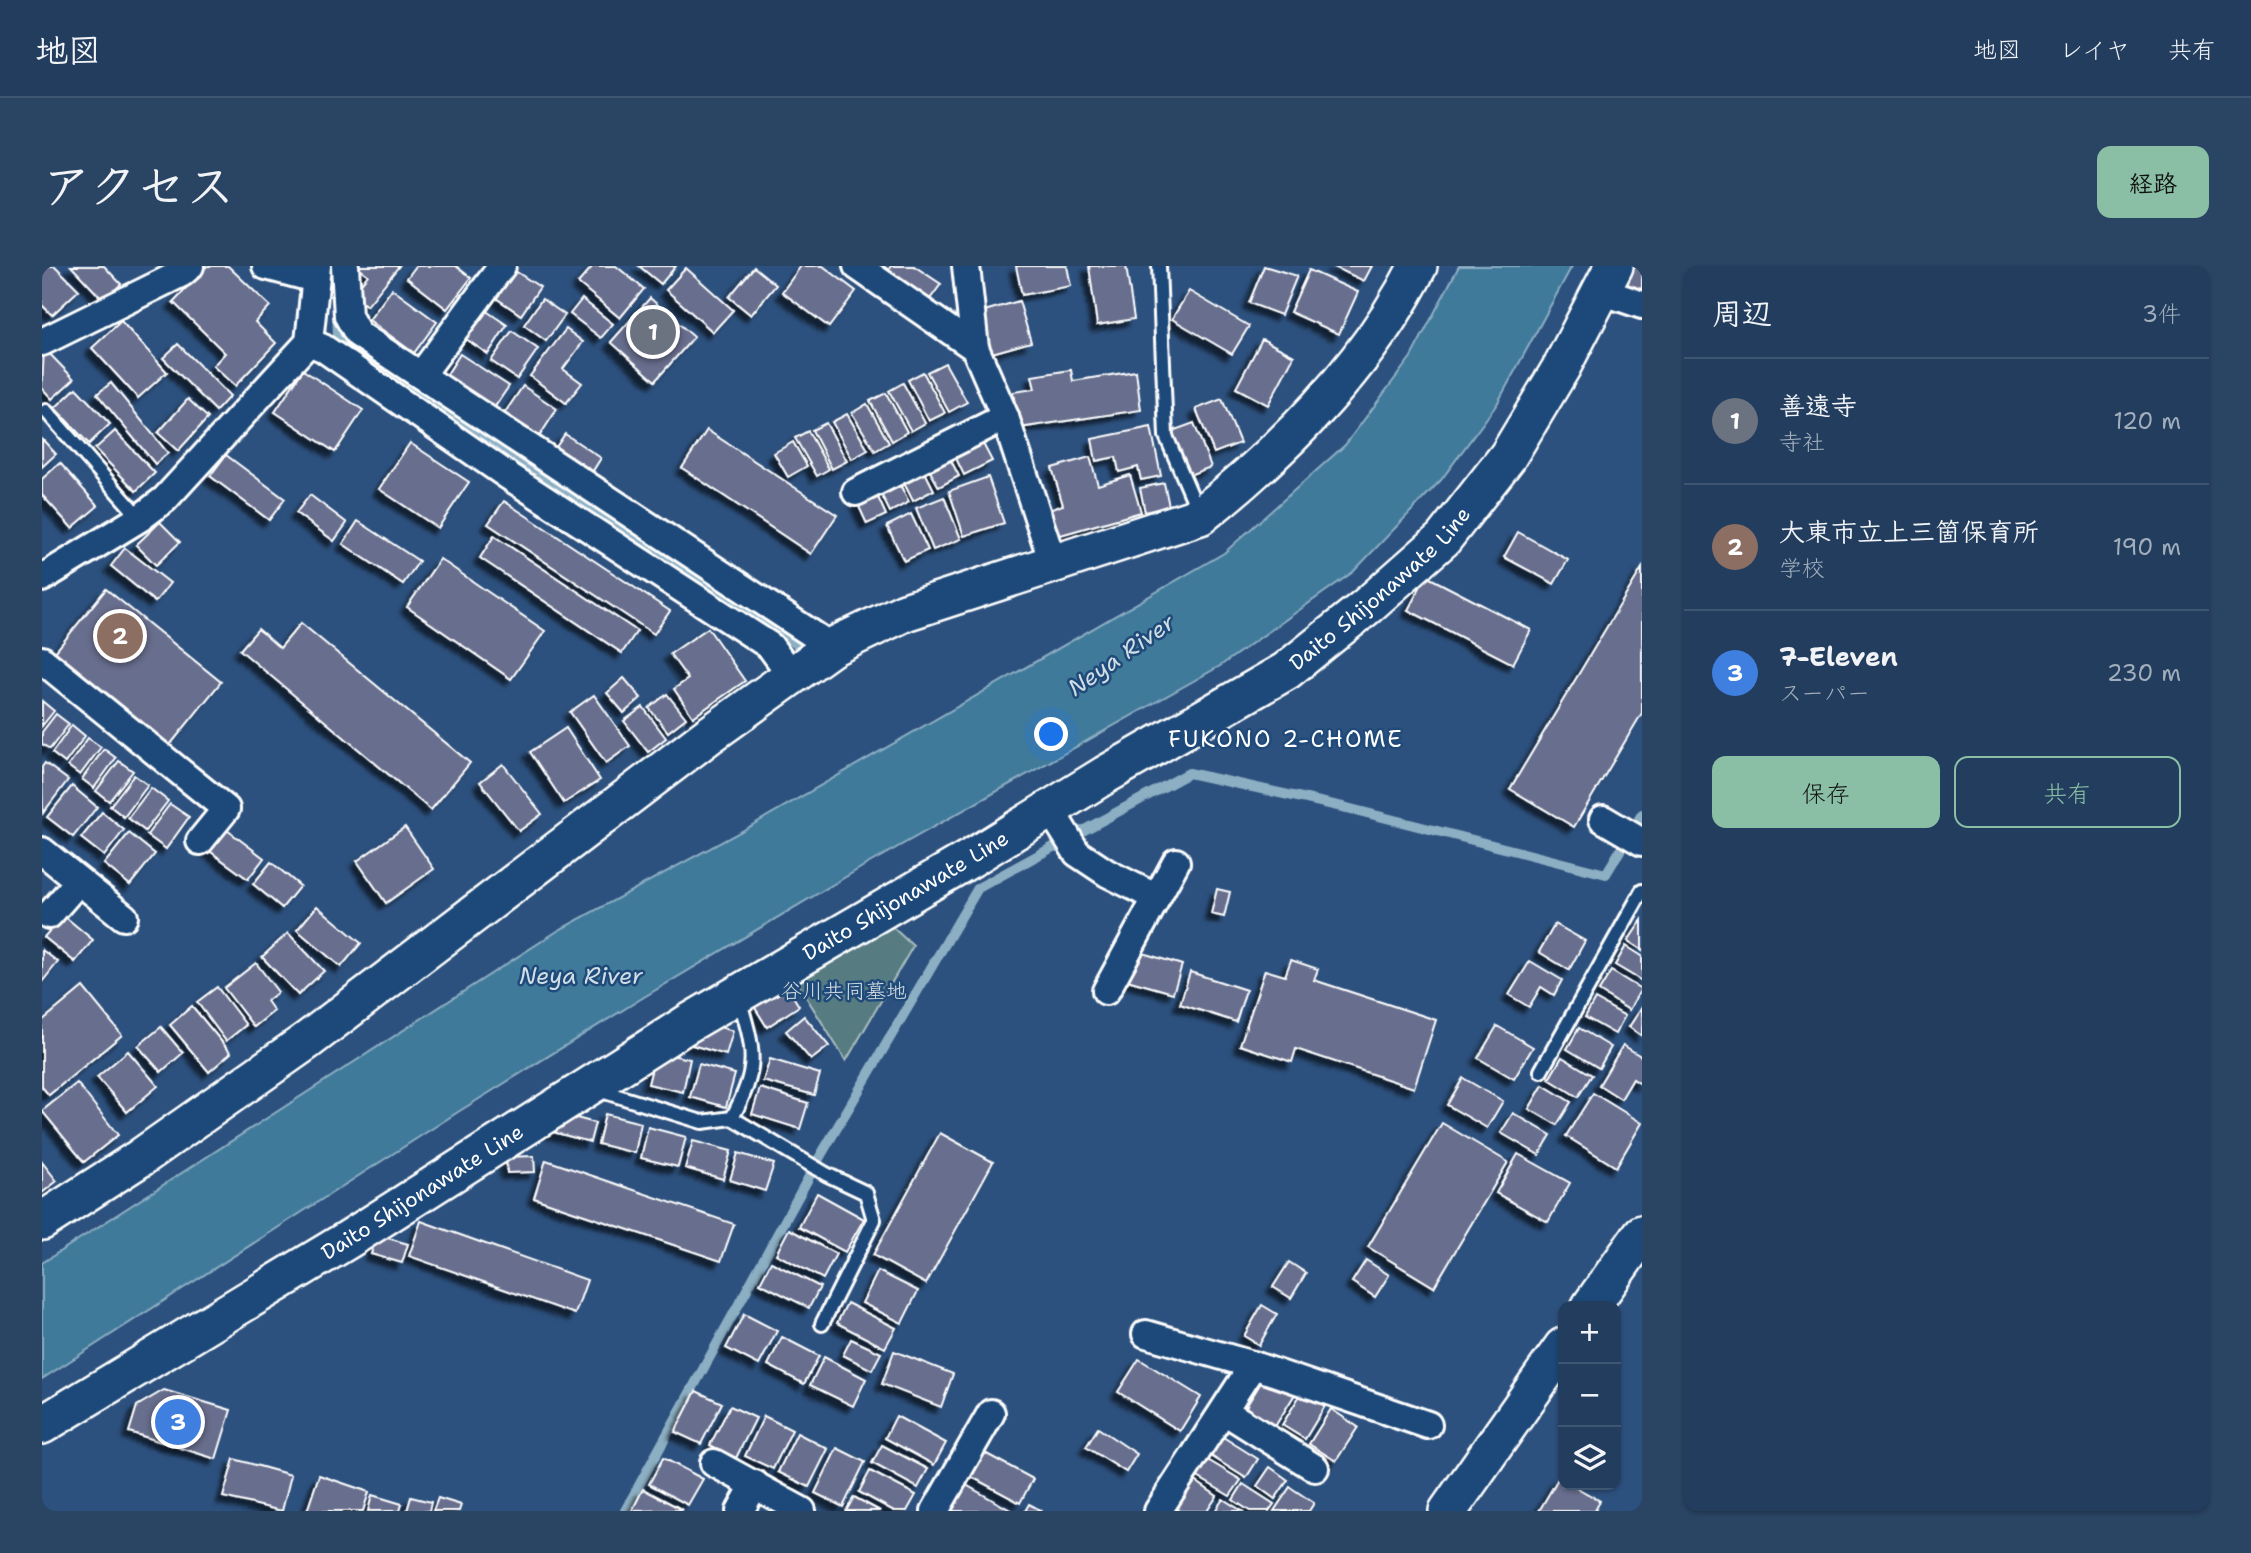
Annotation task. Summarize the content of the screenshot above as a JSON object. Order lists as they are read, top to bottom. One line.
{"streets":{"street":["Daito Shijonawate Line"]},"districts":["FUKONO 2-CHOME"],"water":["Neya River"],"parks":["谷川共同墓地"],"page":{"header":"地図","nav":["地図","レイヤ","共有"],"title":"アクセス","buttons":["経路",["保存","共有"]],"heading":["周辺","3件"],"pins":["1","2","3"],"list":[{"mark":"1","name":"善遠寺","note":"寺社","value":"120 m"},{"mark":"2","name":"大東市立上三箇保育所","note":"学校","value":"190 m"},{"mark":"3","name":"7-Eleven","note":"スーパー","value":"230 m"}],"map_buttons":["+","−"]}}
